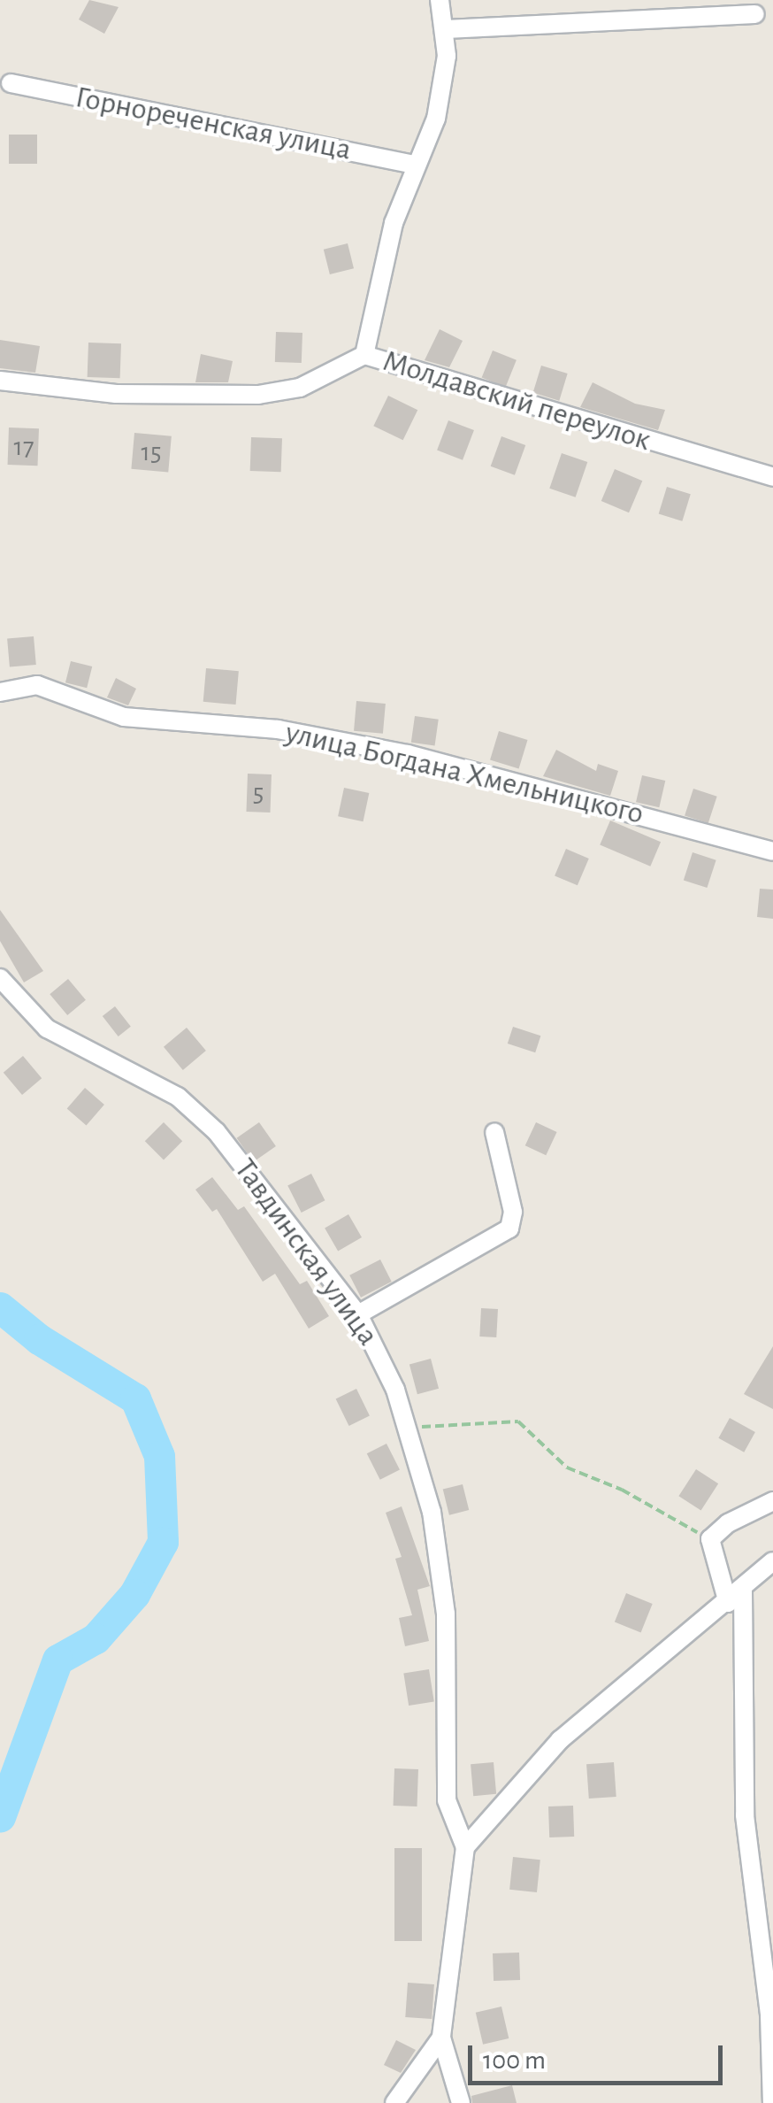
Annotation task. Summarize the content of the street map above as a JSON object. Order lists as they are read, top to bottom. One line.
{"streets":{"street":["Горнореченская улица","Молдавский переулок","улица Богдана Хмельницкого","Тавдинская улица"]},"house_numbers":["17","15","5"],"scale_bar":"100 m"}
